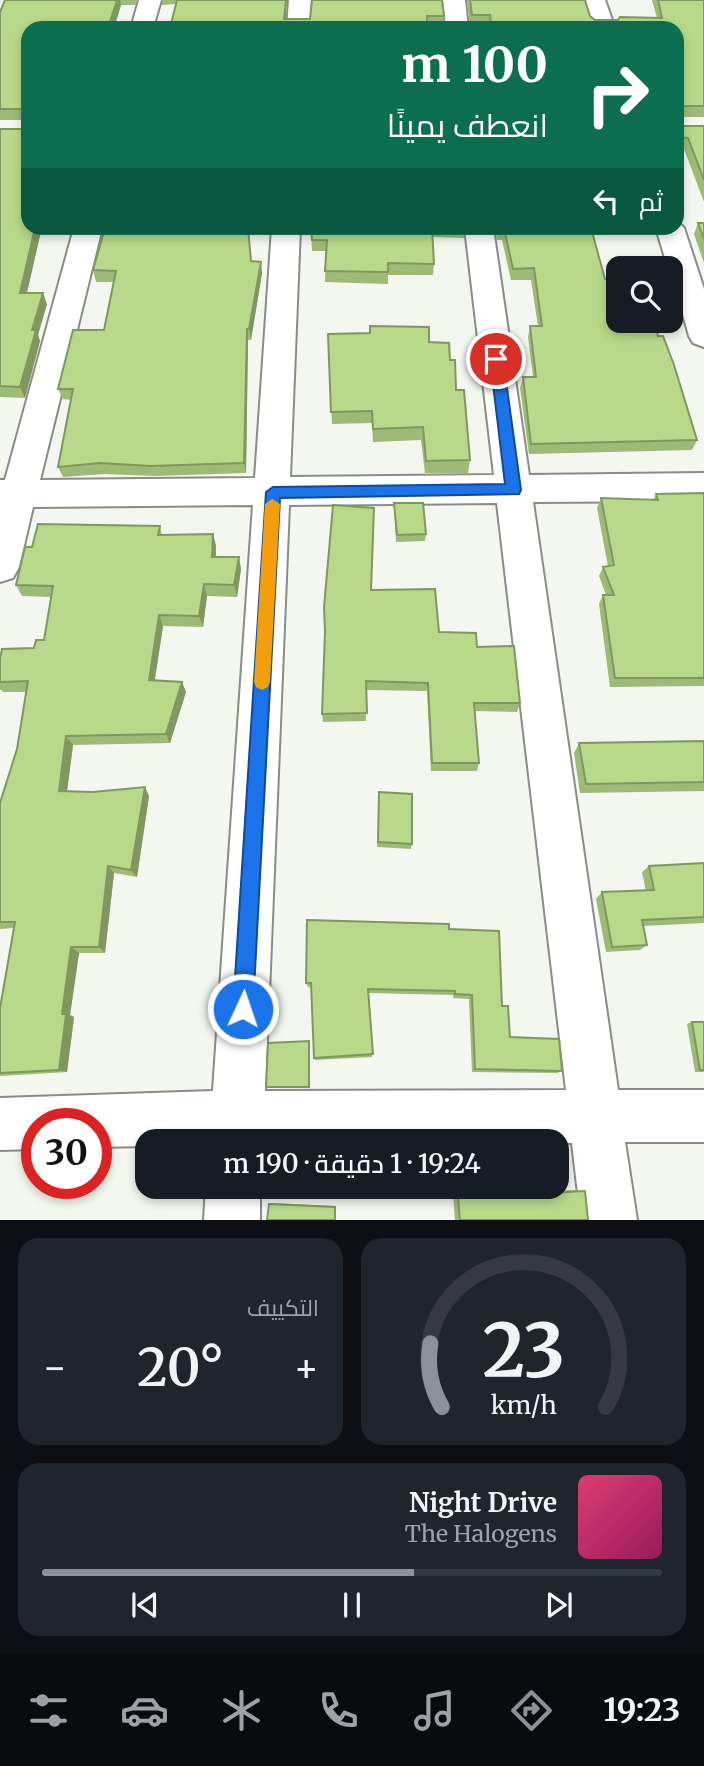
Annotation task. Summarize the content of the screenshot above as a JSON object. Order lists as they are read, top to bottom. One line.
{"page":{"turn":["100 m","انعطف يمينًا"],"then":"ثم","limit":"30","trip":"19:24 · 1 دقيقة · 190 m","tile":"التكييف","heat":["−","20°","+"],"song":["Night Drive","The Halogens"],"tabs":"19:23","gauge":["23","km/h"]}}
